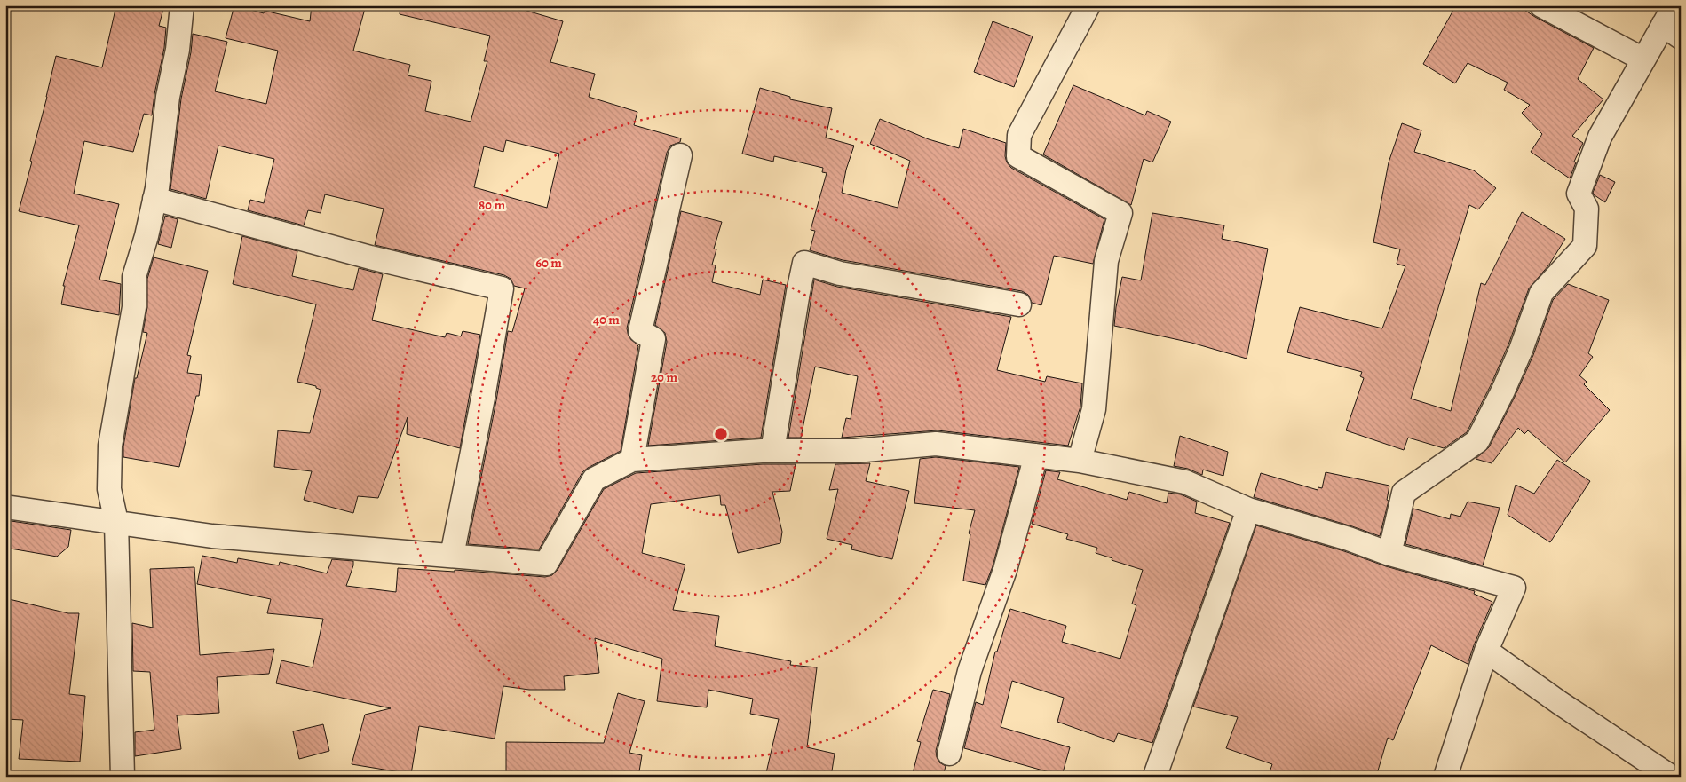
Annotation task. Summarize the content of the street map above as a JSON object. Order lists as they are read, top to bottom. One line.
{"rings":["80 m","60 m","40 m","20 m"]}
